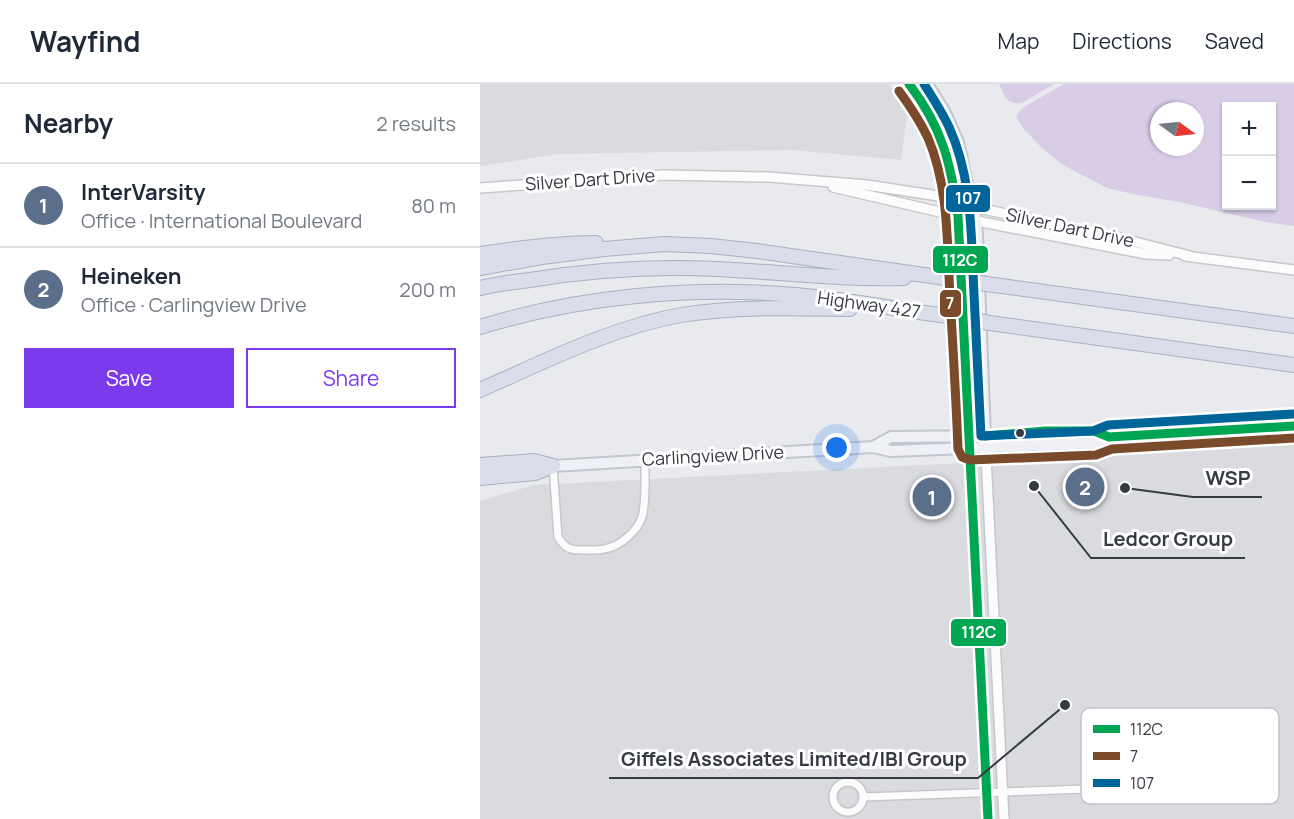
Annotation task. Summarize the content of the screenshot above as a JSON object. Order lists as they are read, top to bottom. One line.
{"streets":{"highway":["Highway 427"],"main road":["Carlingview Drive"],"street":["Silver Dart Drive"]},"places":["Ledcor Group","WSP","Giffels Associates Limited/IBI Group"],"lines":["transit line 112C","transit line 107","transit line 7"],"legend":["112C","7","107"],"north":"right","page":{"header":"Wayfind","nav":["Map","Directions","Saved"],"heading":["Nearby","2 results"],"map_buttons":["+","−"],"list":[{"mark":"1","name":"InterVarsity","note":"Office · International Boulevard","value":"80 m"},{"mark":"2","name":"Heineken","note":"Office · Carlingview Drive","value":"200 m"}],"buttons":["Save","Share"],"pins":["2","1"]}}
